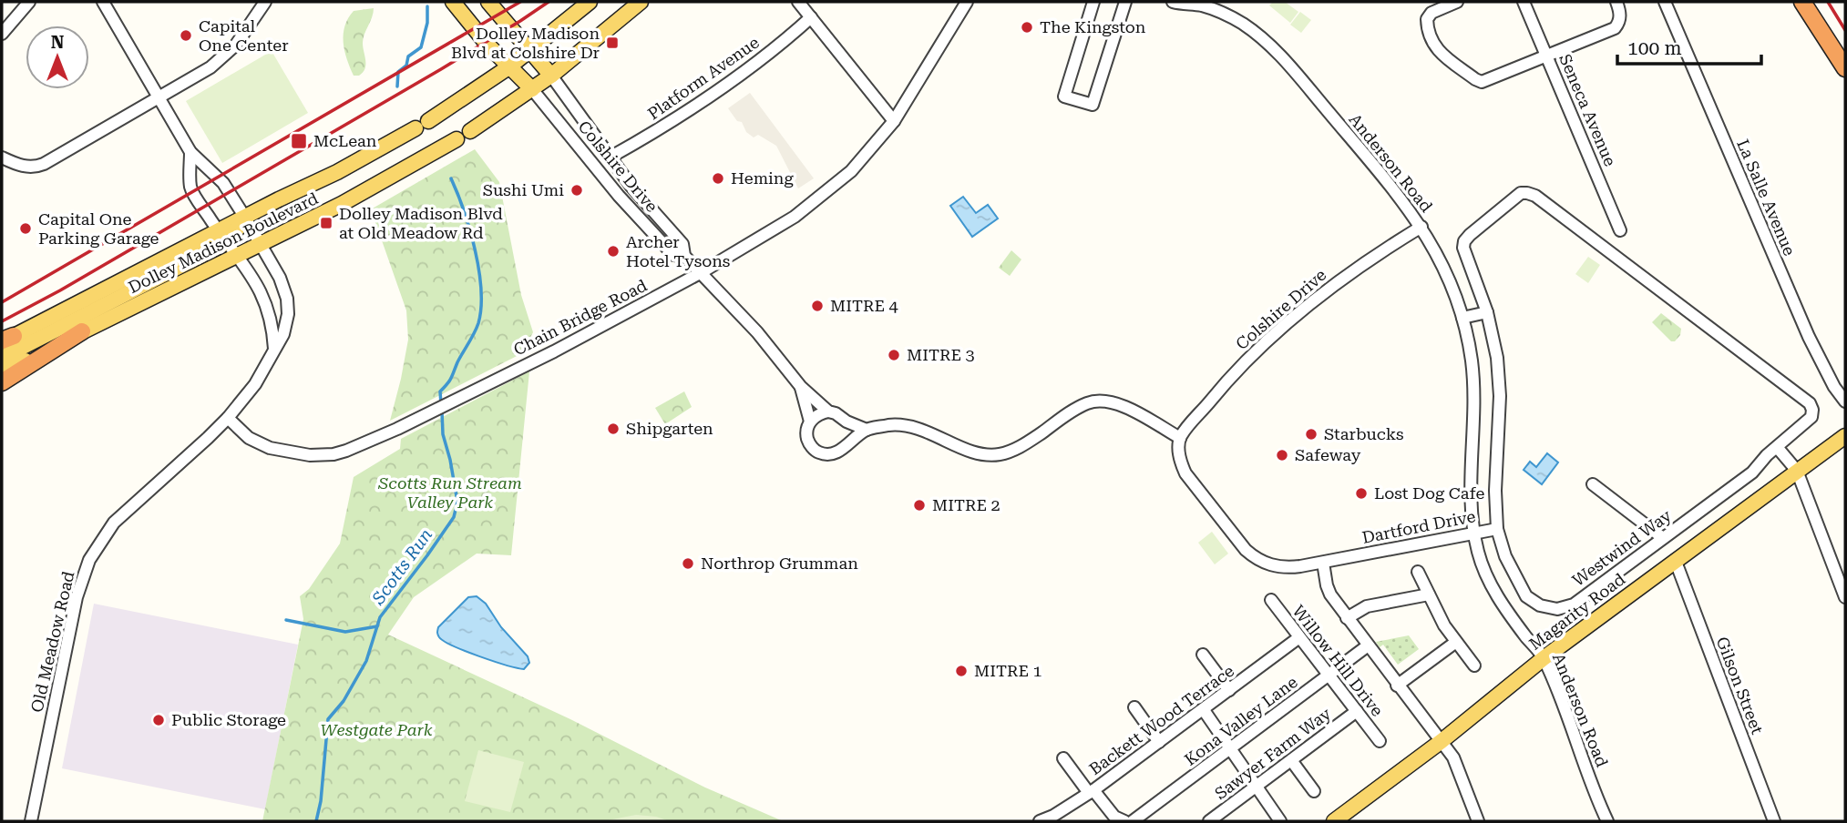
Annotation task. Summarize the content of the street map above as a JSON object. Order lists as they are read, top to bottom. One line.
{"streets":{"main road":["Dolley Madison Boulevard","Magarity Road"],"street":["Platform Avenue","Seneca Avenue","Anderson Road","Colshire Drive","La Salle Avenue","Chain Bridge Road","Dartford Drive","Westwind Way","Old Meadow Road","Willow Hill Drive","Gilson Street","Backett Wood Terrace","Kona Valley Lane","Sawyer Farm Way"]},"crossings":[["Platform Avenue","Colshire Drive"],["Anderson Road","Colshire Drive"],["Anderson Road","Dartford Drive"],["Anderson Road","Magarity Road"],["Colshire Drive","Chain Bridge Road"],["Dolley Madison Boulevard","Old Meadow Road"],["Chain Bridge Road","Old Meadow Road"],["Dartford Drive","Westwind Way"],["Magarity Road","Gilson Street"],["Willow Hill Drive","Backett Wood Terrace"],["Willow Hill Drive","Kona Valley Lane"],["Willow Hill Drive","Sawyer Farm Way"]],"water":["Scotts Run"],"parks":["Scotts Run Stream Valley Park","Westgate Park"],"places":{"other":["The Kingston","Capital One Center","Heming","Sushi Umi","Capital One Parking Garage","Archer Hotel Tysons","MITRE 4","MITRE 3","Shipgarten","Starbucks","Safeway","Lost Dog Cafe","MITRE 2","Northrop Grumman","MITRE 1","Public Storage"],"transit":["Dolley Madison Blvd at Colshire Dr","McLean","Dolley Madison Blvd at Old Meadow Rd"]},"scale_bar":"100 m","north":"top"}
